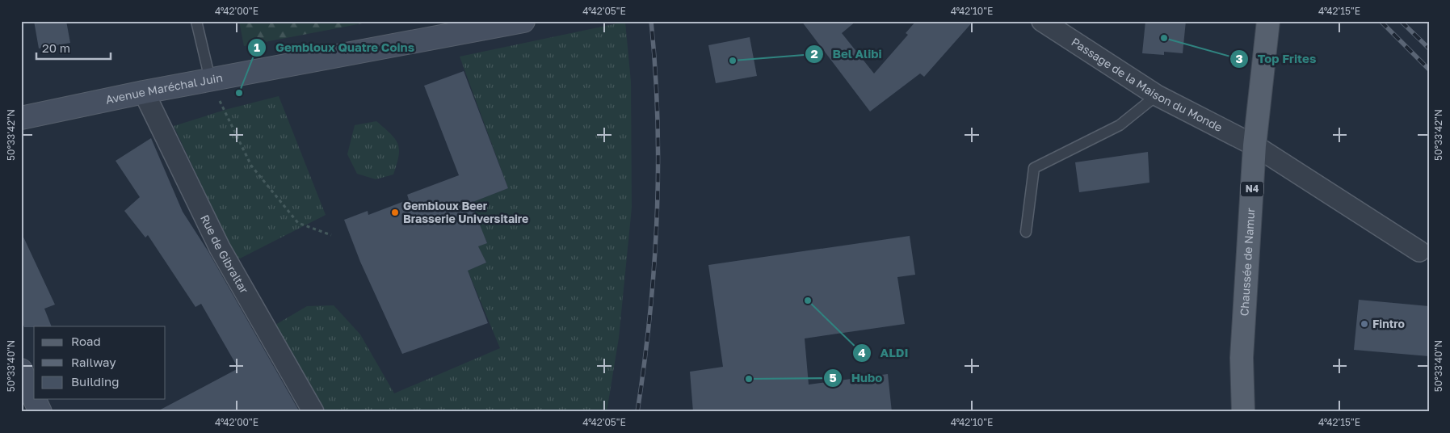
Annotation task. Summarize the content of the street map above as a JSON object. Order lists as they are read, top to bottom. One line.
{"streets":{"main road":["N4","Chaussée de Namur"],"street":["Passage de la Maison du Monde","Avenue Maréchal Juin","Rue de Gibraltar"]},"crossings":[["Passage de la Maison du Monde","Chaussée de Namur"],["Avenue Maréchal Juin","Rue de Gibraltar"]],"places":["Top Frites","Bel Alibi","Gembloux Quatre Coins","Gembloux Beer Brasserie Universitaire","ALDI","Fintro","Hubo"],"legend":["Road","Railway","Building"],"scale_bar":"20 m","coordinates":["4°42'00\"E","4°42'05\"E","4°42'10\"E","4°42'15\"E","50°33'42\"N","50°33'40\"N"]}
